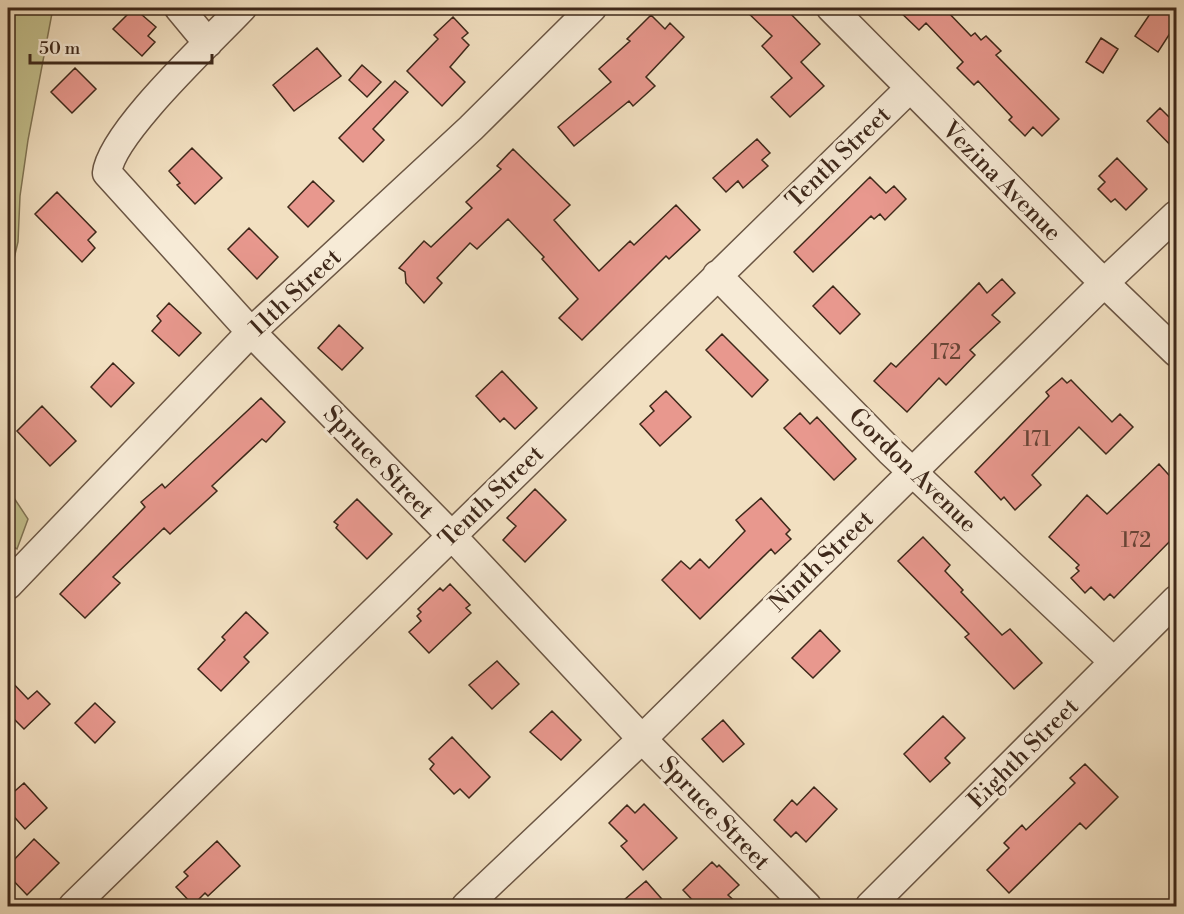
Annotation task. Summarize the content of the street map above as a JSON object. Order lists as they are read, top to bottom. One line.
{"streets":{"street":["Tenth Street","Vezina Avenue","11th Street","Spruce Street","Gordon Avenue","Ninth Street","Eighth Street"]},"crossings":[["Tenth Street","Vezina Avenue"],["Tenth Street","Spruce Street"],["Tenth Street","Gordon Avenue"],["Vezina Avenue","Ninth Street"],["11th Street","Spruce Street"],["Spruce Street","Ninth Street"],["Gordon Avenue","Ninth Street"],["Gordon Avenue","Eighth Street"]],"house_numbers":["172","171","172"],"scale_bar":"50 m"}
